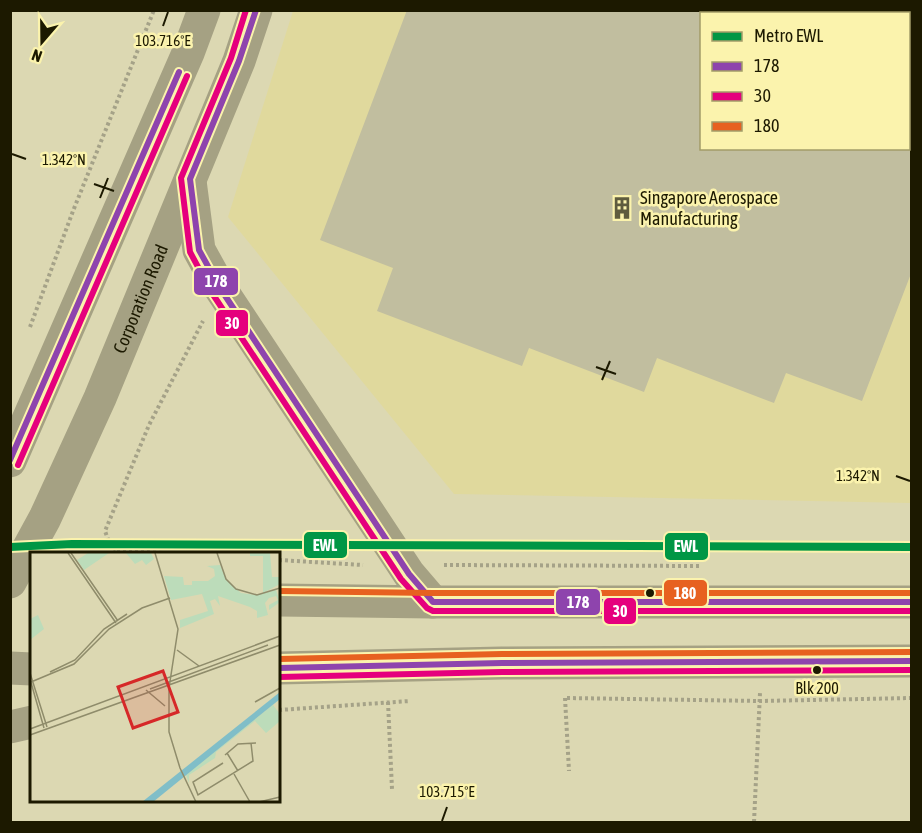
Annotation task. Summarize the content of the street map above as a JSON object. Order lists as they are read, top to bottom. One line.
{"streets":{"main road":["Corporation Road"]},"places":{"building":["Singapore Aerospace Manufacturing"],"other":["Blk 200"]},"lines":["transit line 178","transit line 30","metro line EWL","transit line 180"],"legend":["Metro EWL","178","30","180"],"north":"bottom","coordinates":["103.716°E","1.342°N","103.715°E"]}
